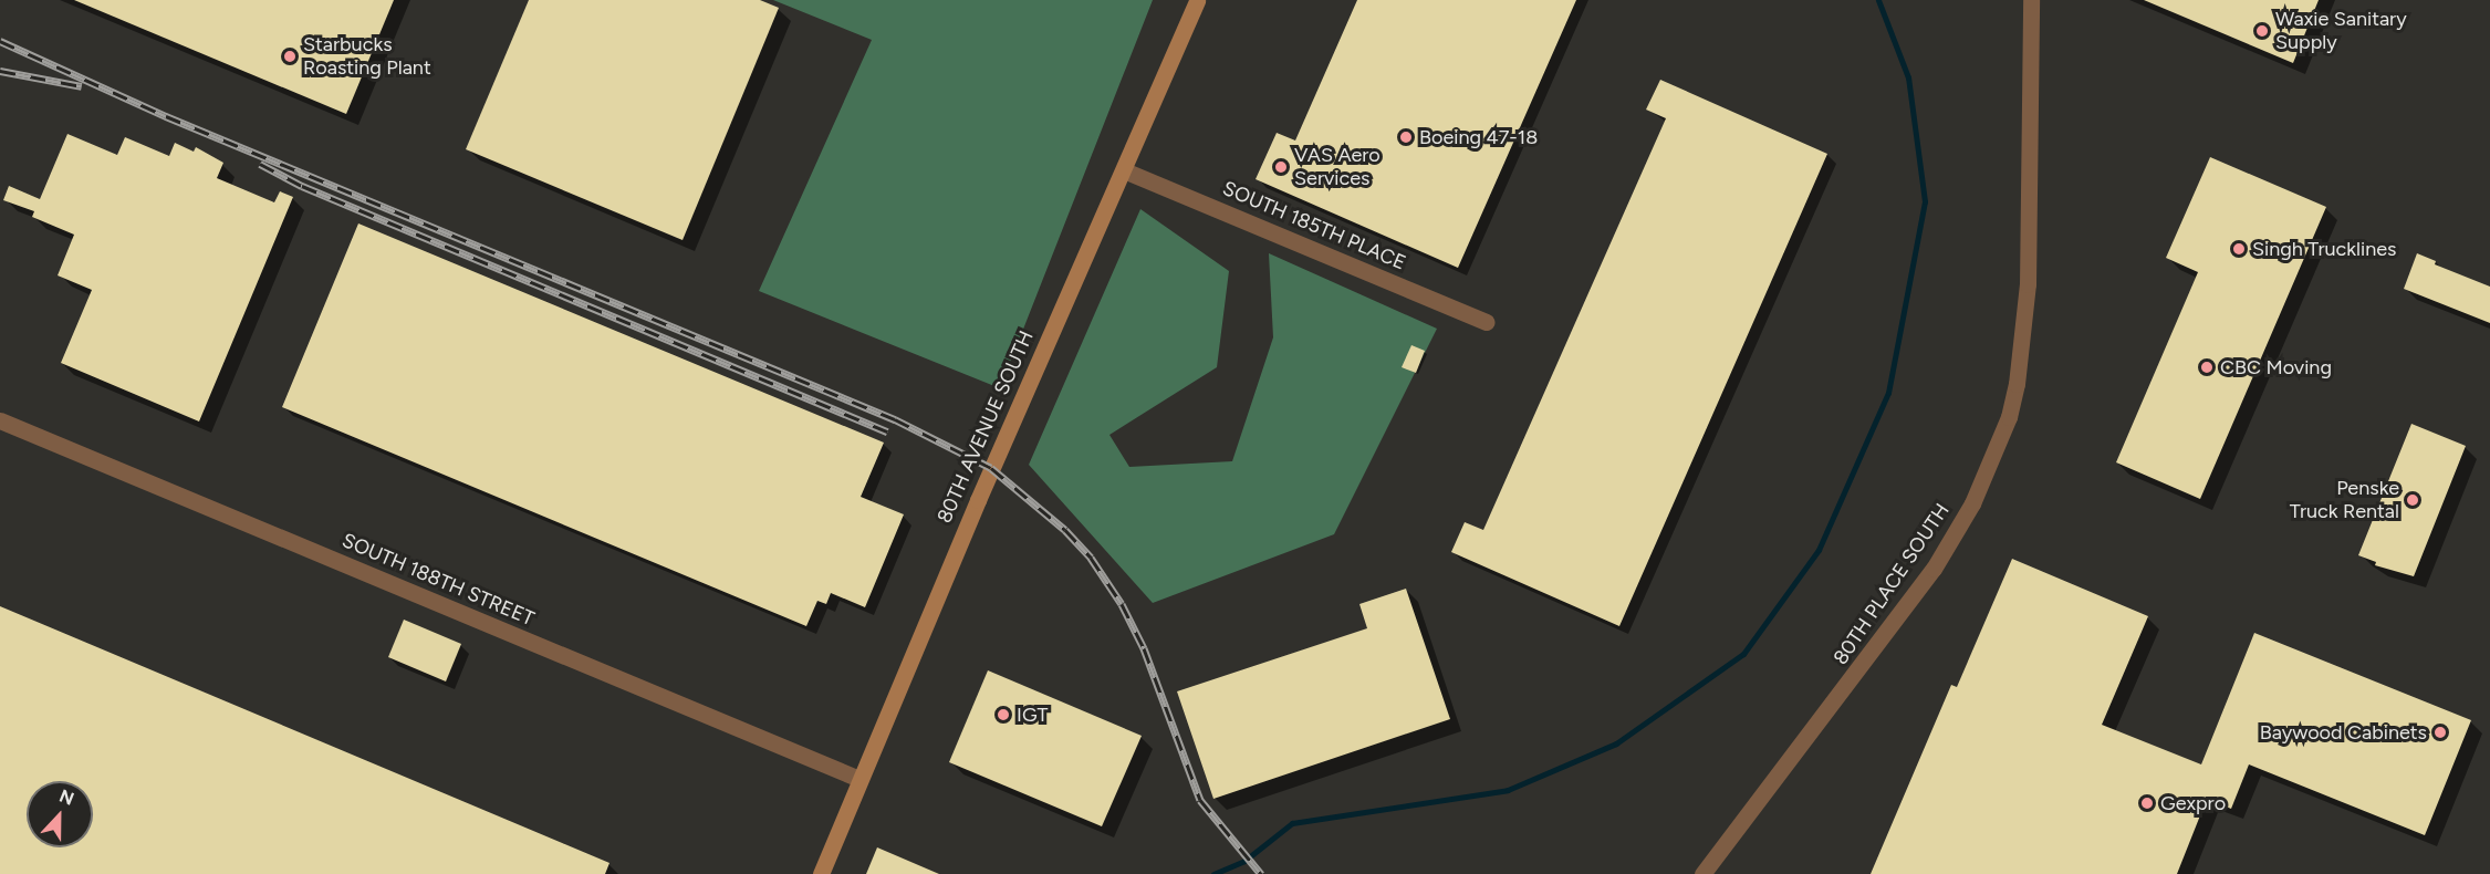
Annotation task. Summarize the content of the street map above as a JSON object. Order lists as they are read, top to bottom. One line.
{"streets":{"street":["SOUTH 185TH PLACE","80TH AVENUE SOUTH","SOUTH 188TH STREET","80TH PLACE SOUTH"]},"crossings":[["SOUTH 185TH PLACE","80TH AVENUE SOUTH"],["80TH AVENUE SOUTH","SOUTH 188TH STREET"]],"places":["Waxie Sanitary Supply","Starbucks Roasting Plant","Boeing 47-18","VAS Aero Services","Singh Trucklines","CBC Moving","Penske Truck Rental","IGT","Baywood Cabinets","Gexpro"],"north":"top"}
